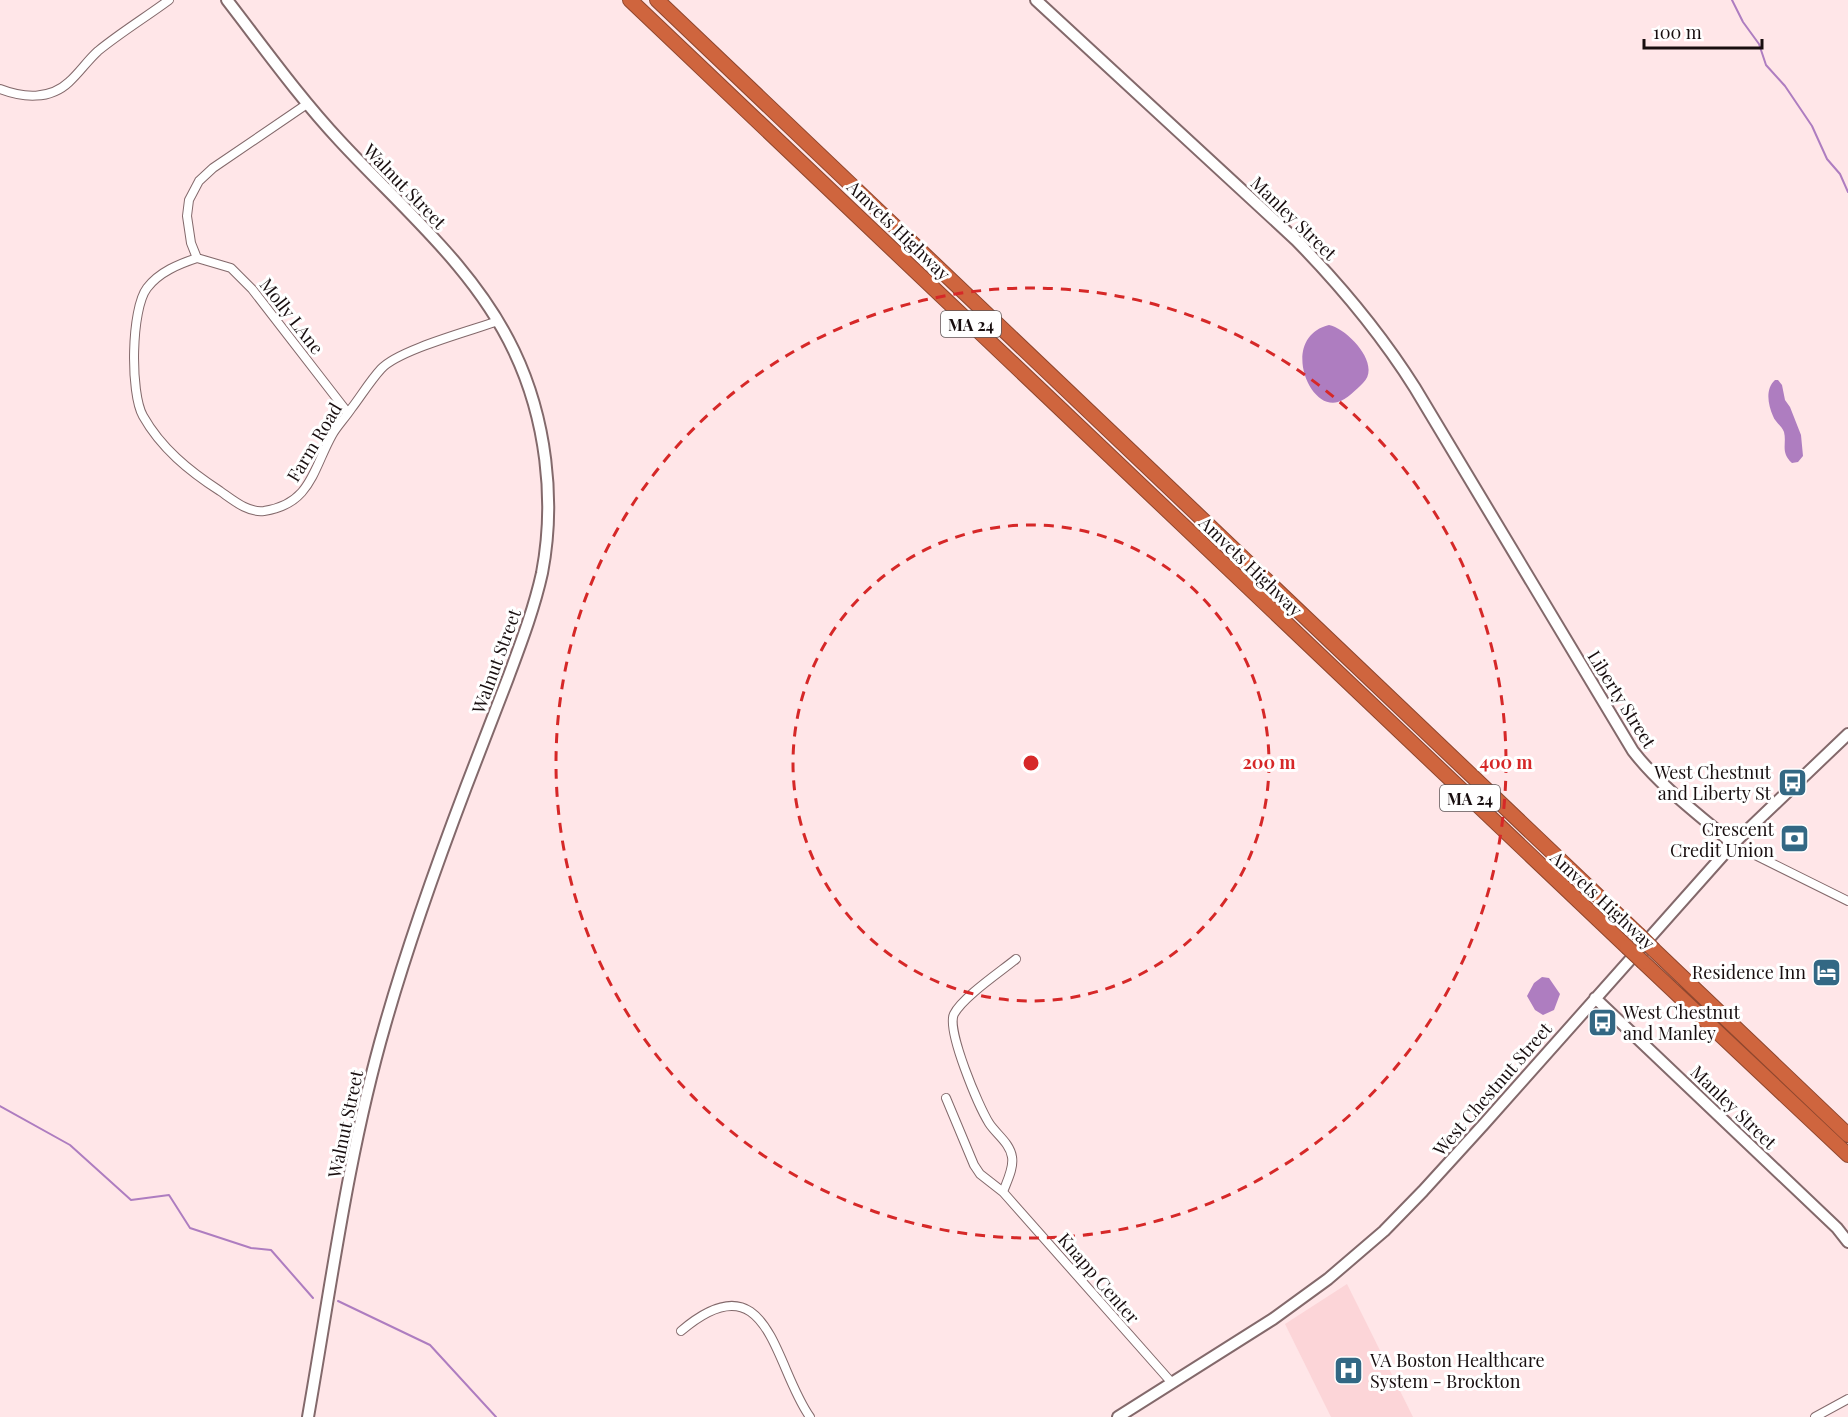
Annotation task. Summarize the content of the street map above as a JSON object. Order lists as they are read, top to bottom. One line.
{"streets":{"highway":["Amvets Highway","MA 24"],"main road":["Walnut Street","Manley Street","Liberty Street","West Chestnut Street"],"street":["Molly LAne","Farm Road","Knapp Center"]},"crossings":[["Walnut Street","Farm Road"],["Manley Street","Liberty Street"],["Manley Street","West Chestnut Street"],["Molly LAne","Farm Road"],["Liberty Street","West Chestnut Street"],["West Chestnut Street","Knapp Center"]],"places":{"bus stop":["West Chestnut and Liberty St","West Chestnut and Manley"],"bank":["Crescent Credit Union"],"hotel":["Residence Inn"],"hospital":["VA Boston Healthcare System - Brockton"]},"scale_bar":"100 m","rings":["200 m","400 m"]}
